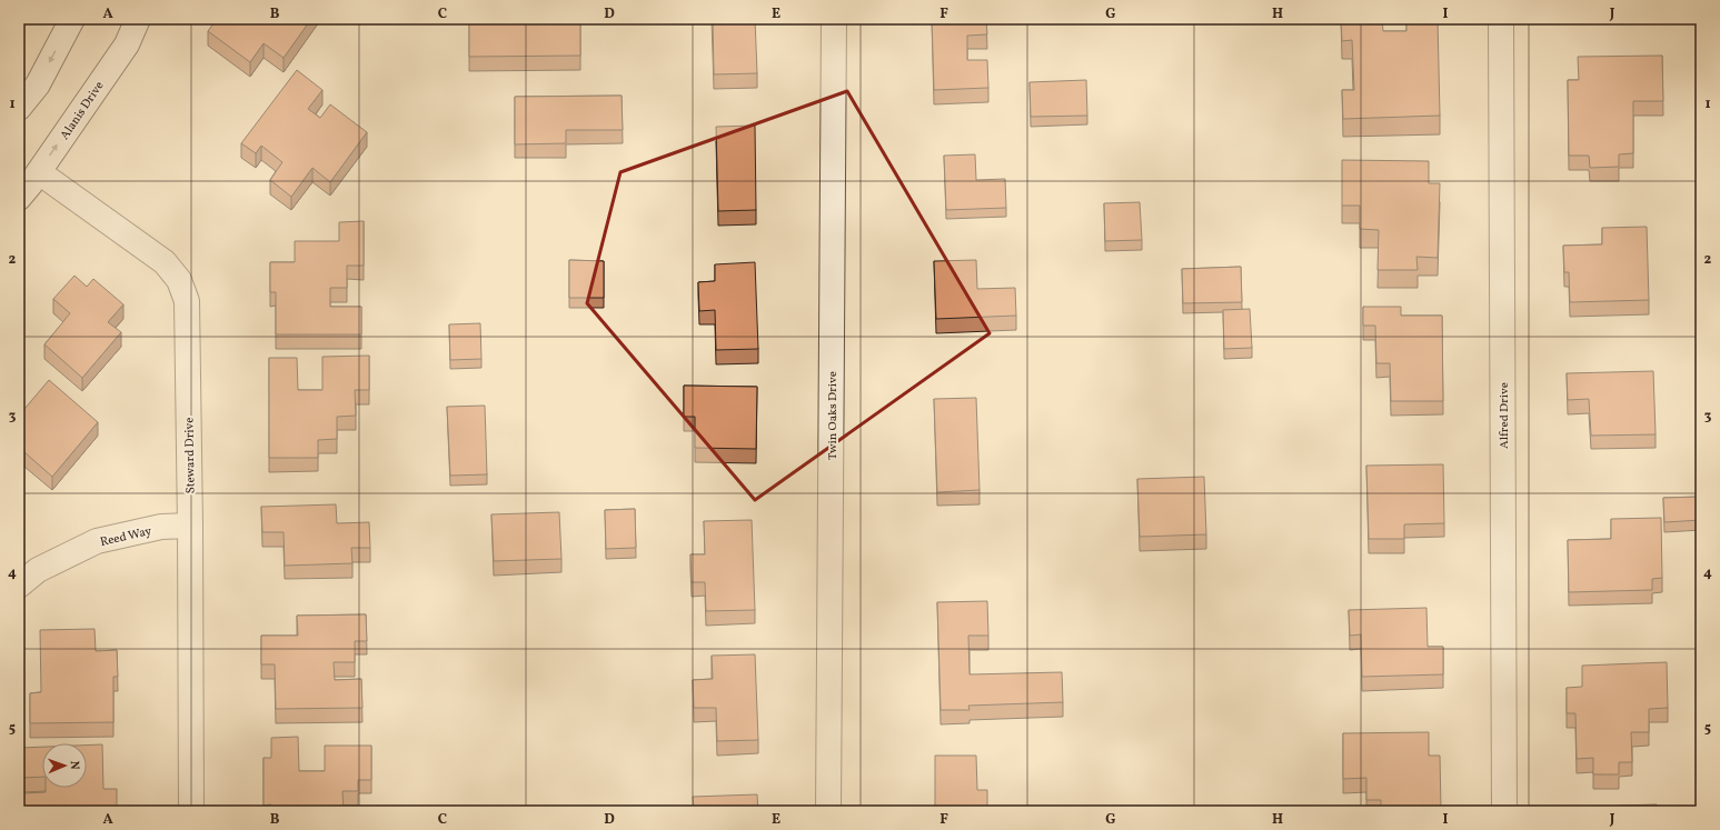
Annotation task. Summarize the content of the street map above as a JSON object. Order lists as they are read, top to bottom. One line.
{"streets":{"street":["Alanis Drive","Twin Oaks Drive","Alfred Drive","Steward Drive","Reed Way"]},"crossings":[["Alanis Drive","Steward Drive"],["Steward Drive","Reed Way"]],"north":"right","grid":{"columns":["A","B","C","D","E","F","G","H","I","J"],"rows":["1","2","3","4","5"]}}
